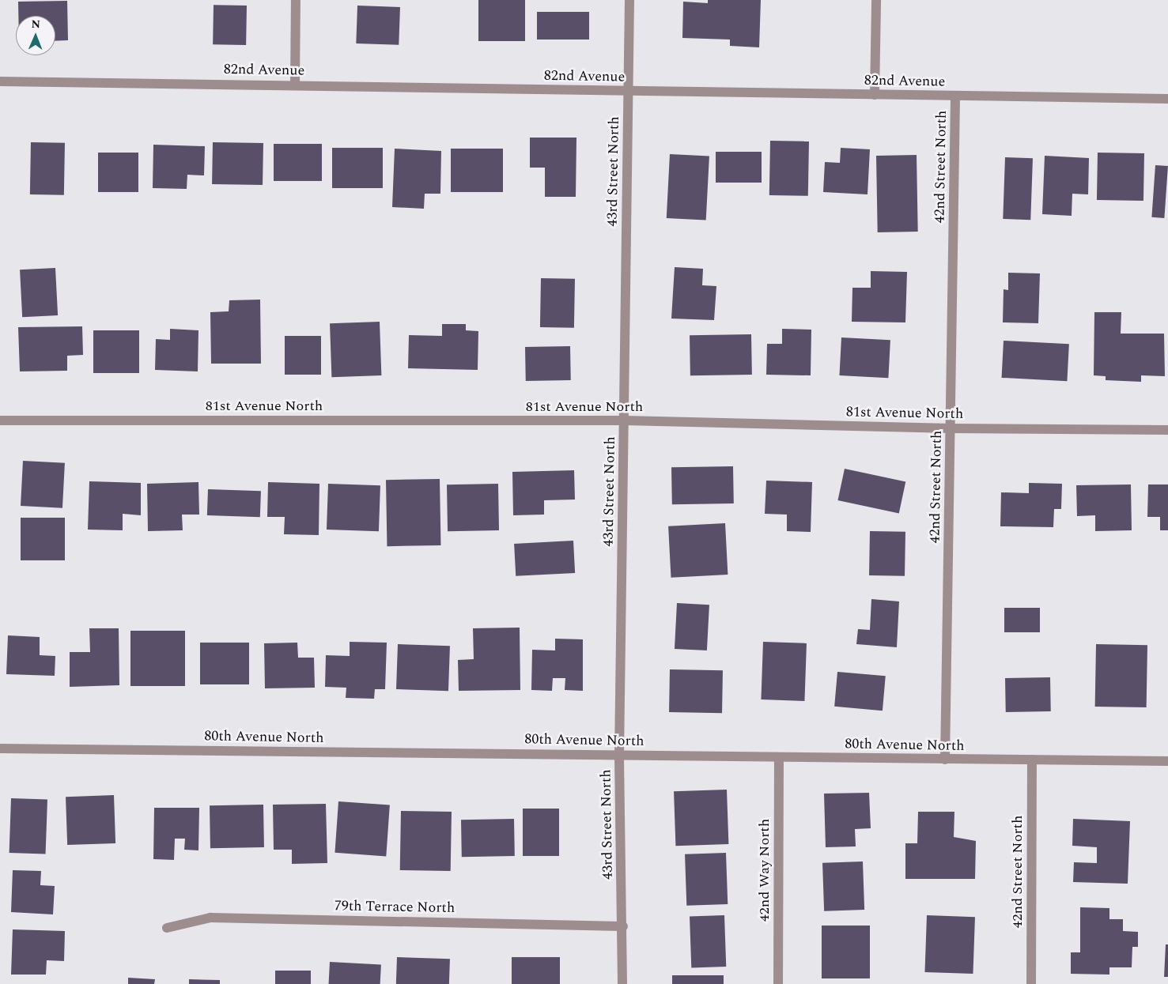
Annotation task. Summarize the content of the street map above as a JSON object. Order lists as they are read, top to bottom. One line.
{"streets":{"street":["82nd Avenue","42nd Street North","43rd Street North","81st Avenue North","80th Avenue North","42nd Way North","79th Terrace North"]},"crossings":[["82nd Avenue","42nd Street North"],["82nd Avenue","43rd Street North"],["42nd Street North","81st Avenue North"],["42nd Street North","80th Avenue North"],["43rd Street North","81st Avenue North"],["43rd Street North","80th Avenue North"],["43rd Street North","79th Terrace North"],["80th Avenue North","42nd Way North"]],"north":"top"}
